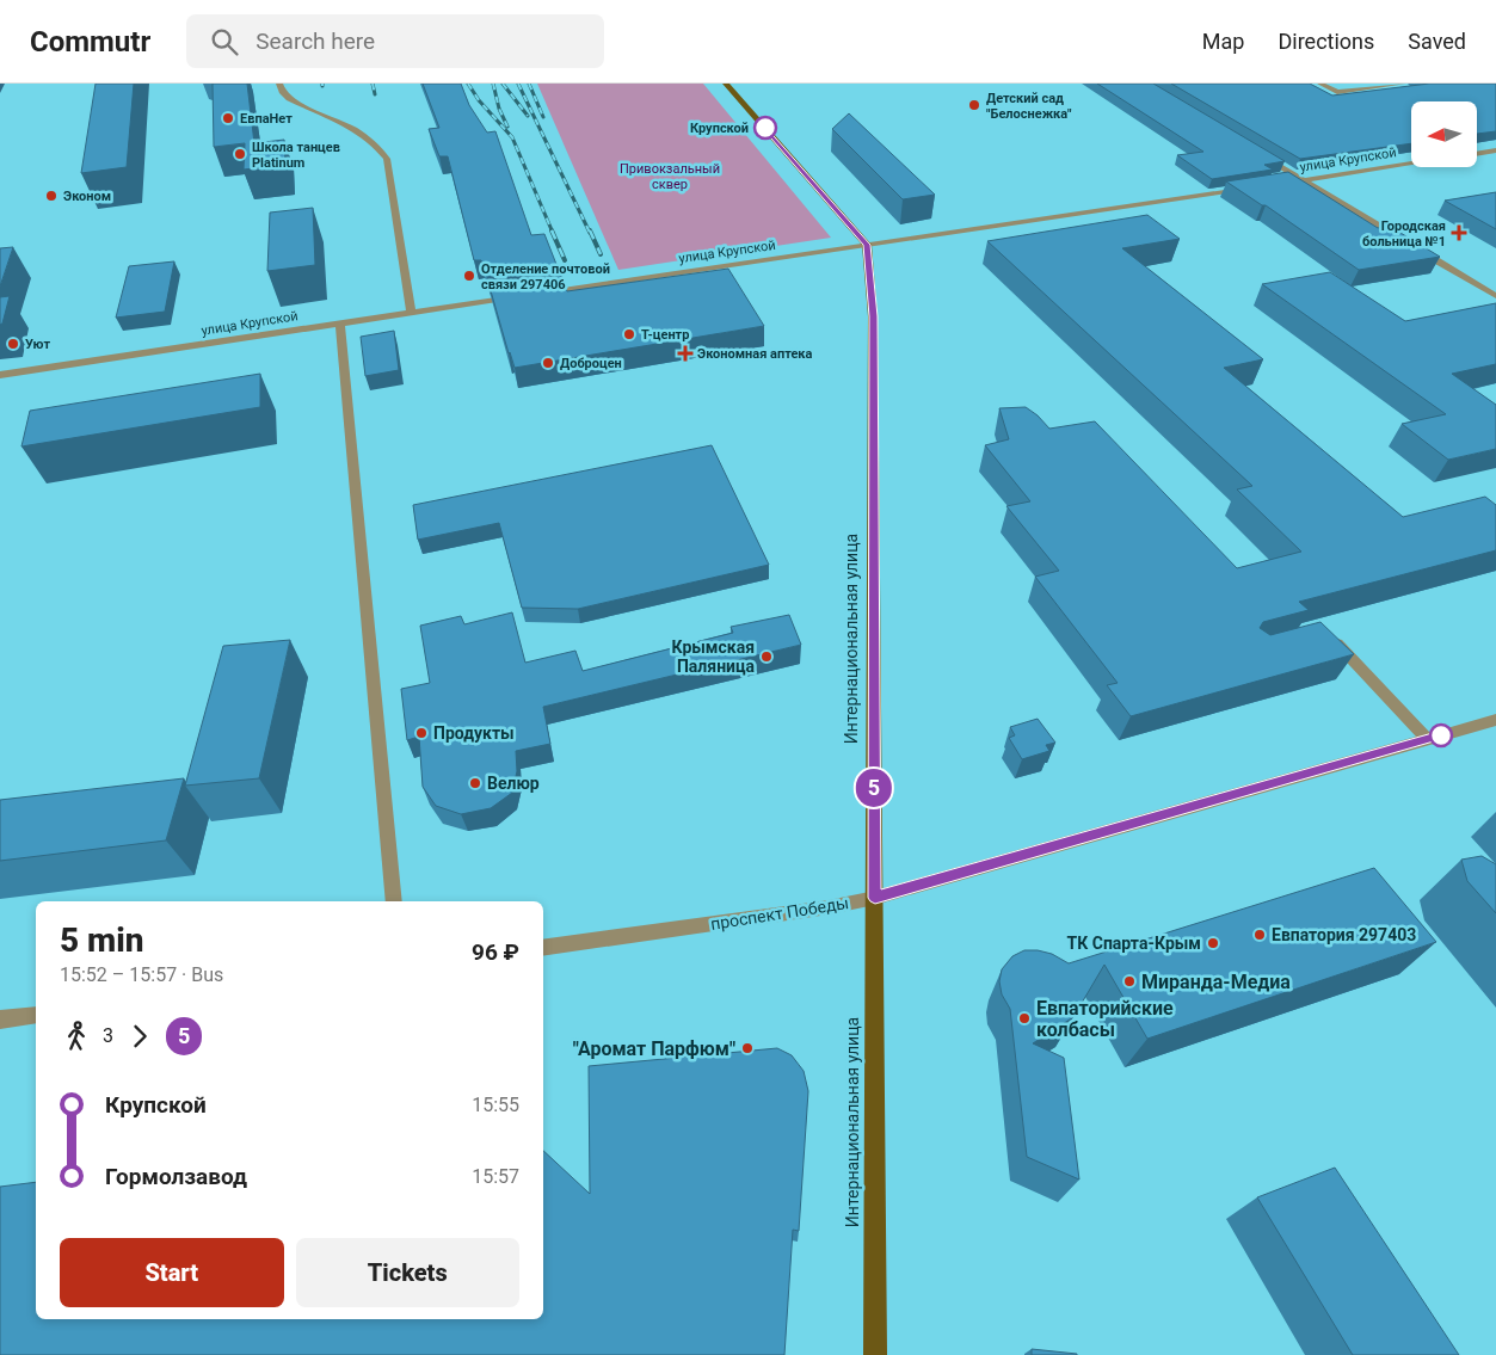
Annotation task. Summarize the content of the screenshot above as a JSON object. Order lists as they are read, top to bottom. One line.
{"streets":{"main road":["Интернациональная улица"],"street":["улица Крупской","проспект Победы"]},"crossings":[["улица Крупской","Интернациональная улица"],["Интернациональная улица","проспект Победы"]],"parks":["Привокзальный сквер"],"places":{"other":["Детский сад \"Белоснежка\"","ЕвпаНет","Крупской","Школа танцев Platinum","Эконом","Отделение почтовой связи 297406","Т-центр","Уют","Доброцен","Крымская Паляница","Продукты","Велюр","Евпатория 297403","ТК Спарта-Крым","Миранда-Медиа","Евпаторийские колбасы","\"Аромат Парфюм\""],"health":["Городская больница №1","Экономная аптека"]},"lines":["bus line 5"],"north":"left","page":{"header":"Commutr","search":"Search here","nav":["Map","Directions","Saved"],"on_map":"5","heading":["5 min","15:52 – 15:57 · Bus","96 ₽"],"legs":["3","5"],"list":[{"name":"Крупской","value":"15:55"},{"name":"Гормолзавод","value":"15:57"}],"buttons":["Start","Tickets"]}}
